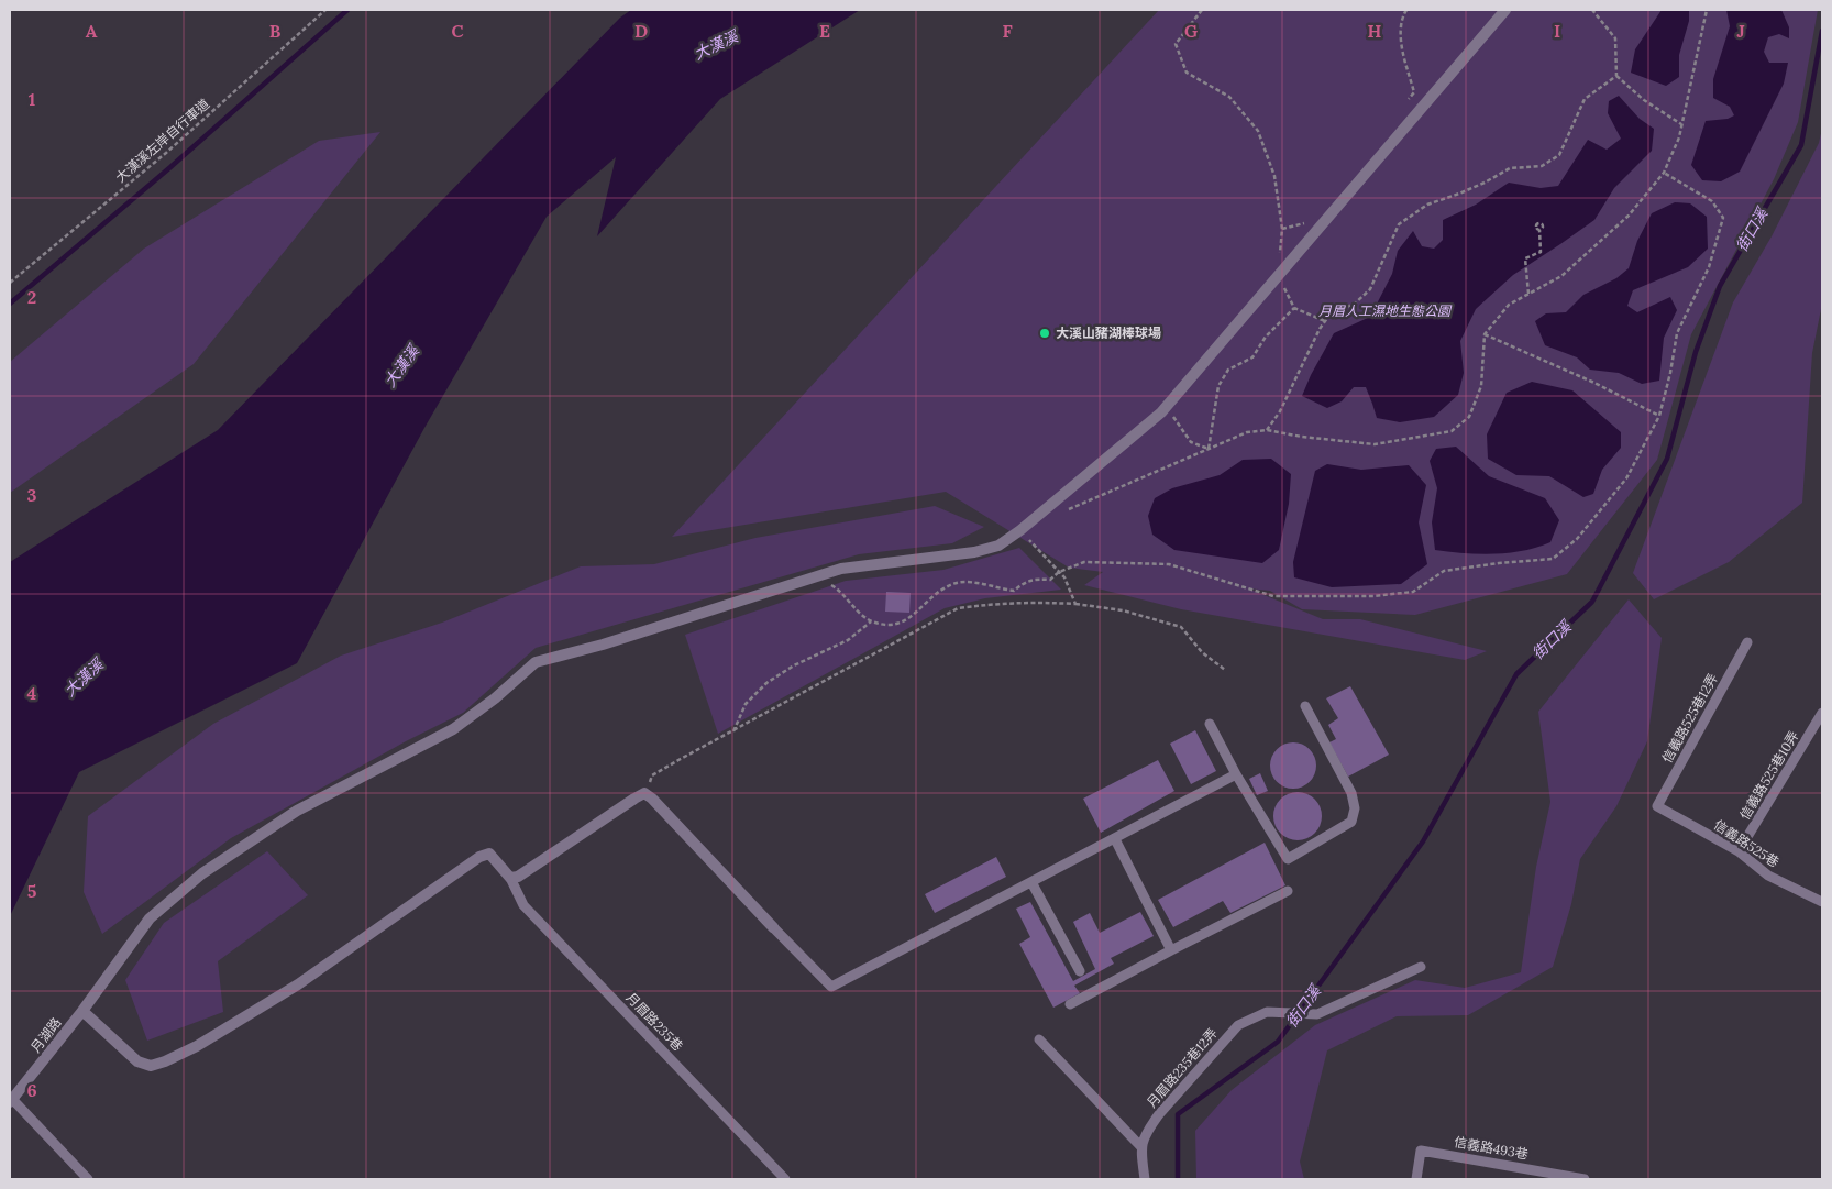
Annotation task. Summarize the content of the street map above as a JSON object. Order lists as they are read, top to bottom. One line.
{"streets":{"street":["月湖路"],"lane":["信義路525巷12弄","信義路525巷10弄","信義路525巷","月眉路235巷","月眉路235巷12弄","信義路493巷"],"path":["大漢溪左岸自行車道"]},"crossings":[["信義路525巷12弄","信義路525巷"],["信義路525巷10弄","信義路525巷"]],"water":["大漢溪","街口溪"],"parks":["月眉人工濕地生態公園"],"places":["大溪山豬湖棒球場"],"grid":{"columns":["A","B","C","D","E","F","G","H","I","J"],"rows":["1","2","3","4","5","6"]}}
